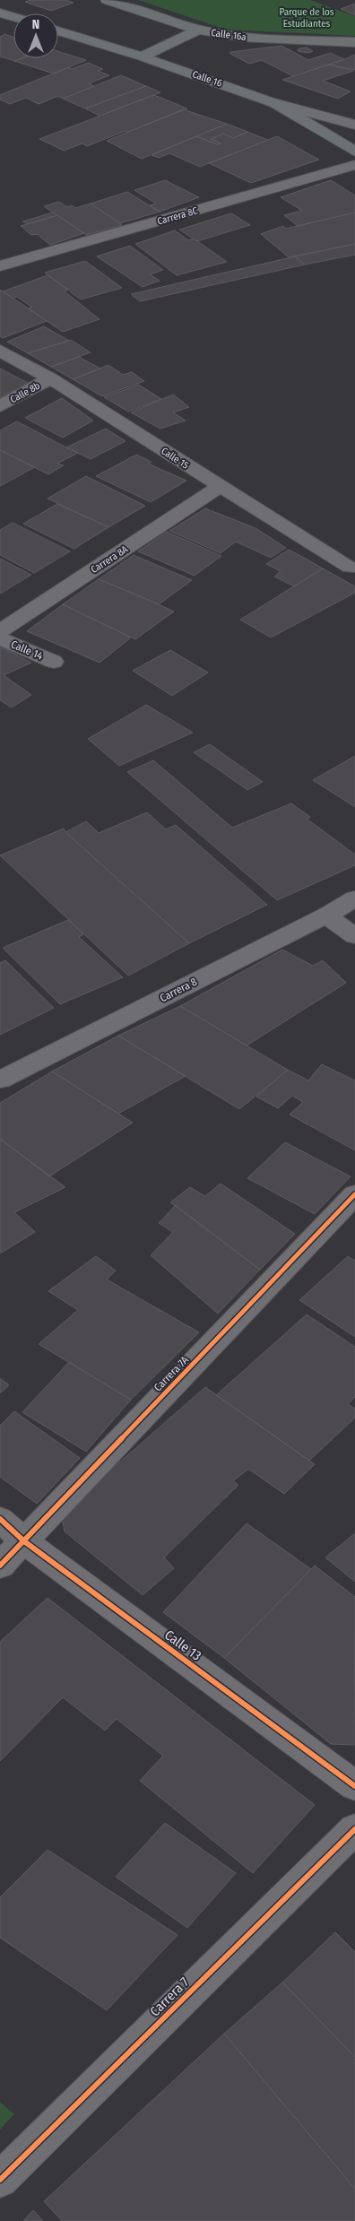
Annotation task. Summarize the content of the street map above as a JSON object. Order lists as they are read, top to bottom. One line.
{"streets":{"main road":["Calle 16a","Calle 16"],"street":["Carrera 8C","Calle 8b","Calle 15","Carrera 8A","Calle 14","Carrera 8","Carrera 7A","Calle 13","Carrera 7"]},"crossings":[["Calle 8b","Calle 15"],["Calle 15","Carrera 8A"],["Carrera 7A","Calle 13"]],"parks":["Parque de los Estudiantes"],"north":"top"}
